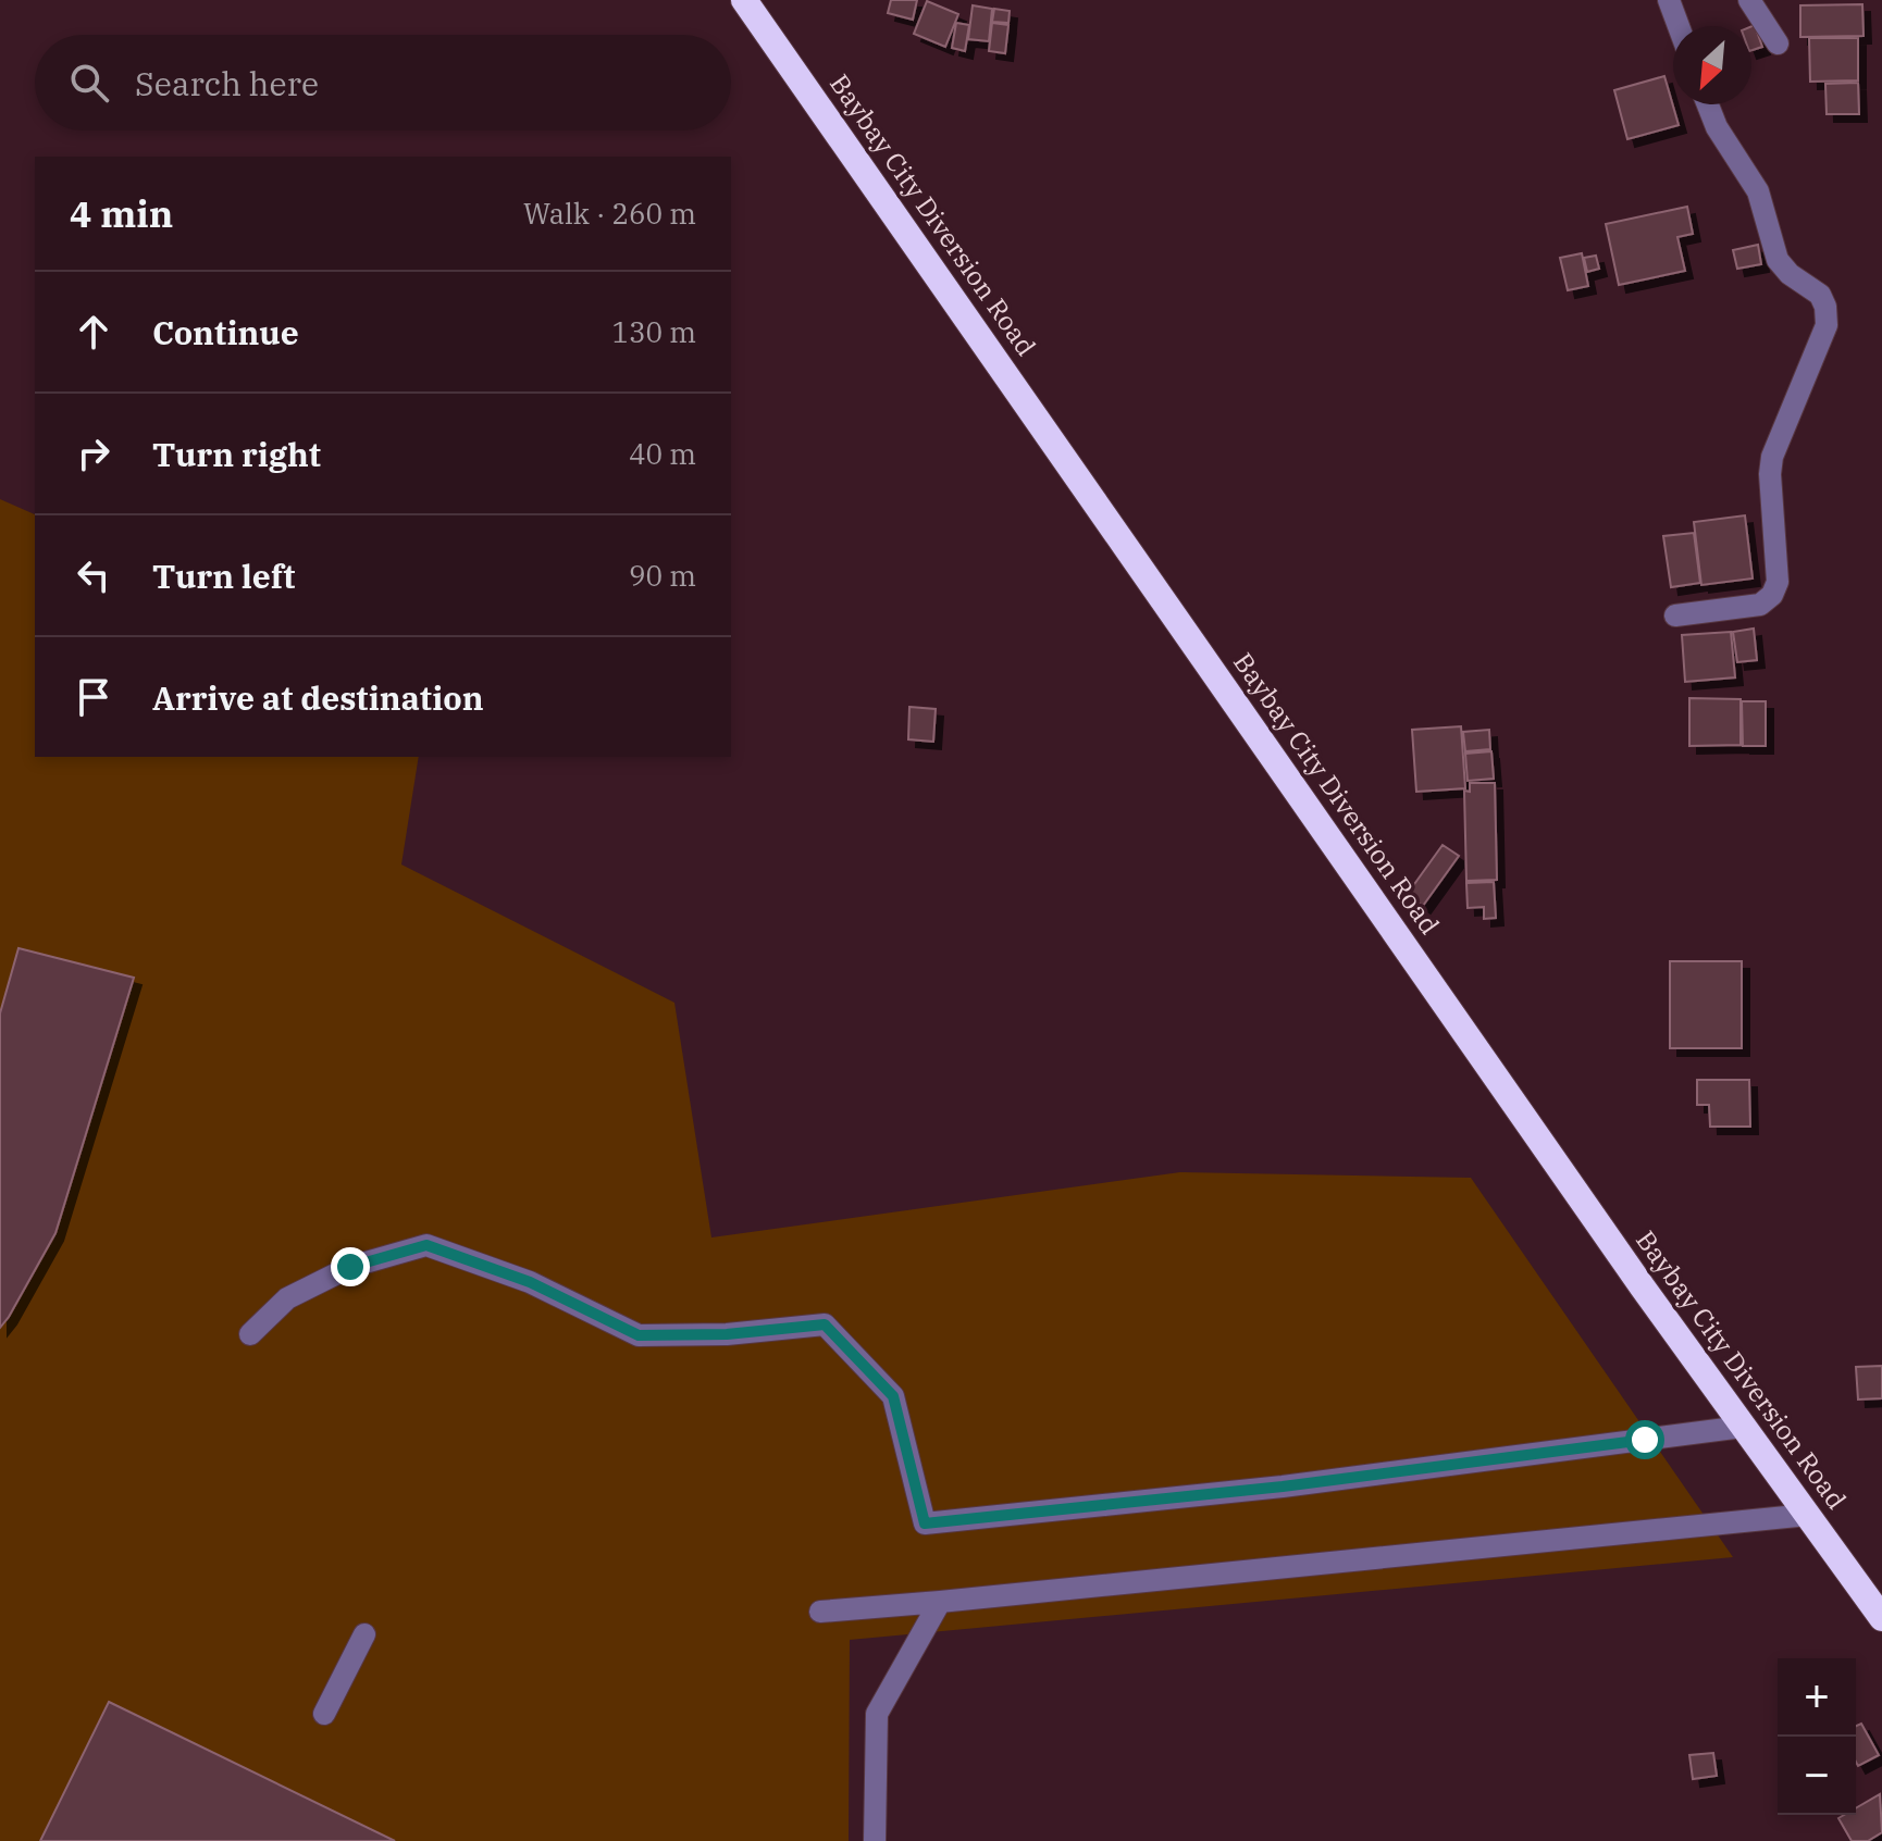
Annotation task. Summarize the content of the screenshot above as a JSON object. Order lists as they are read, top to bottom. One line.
{"streets":{"highway":["Baybay City Diversion Road"]},"north":"bottom left","page":{"search":"Search here","heading":["4 min","Walk · 260 m"],"list":[["Continue","130 m"],["Turn right","40 m"],["Turn left","90 m"],"Arrive at destination"],"map_buttons":["+","−"]}}
